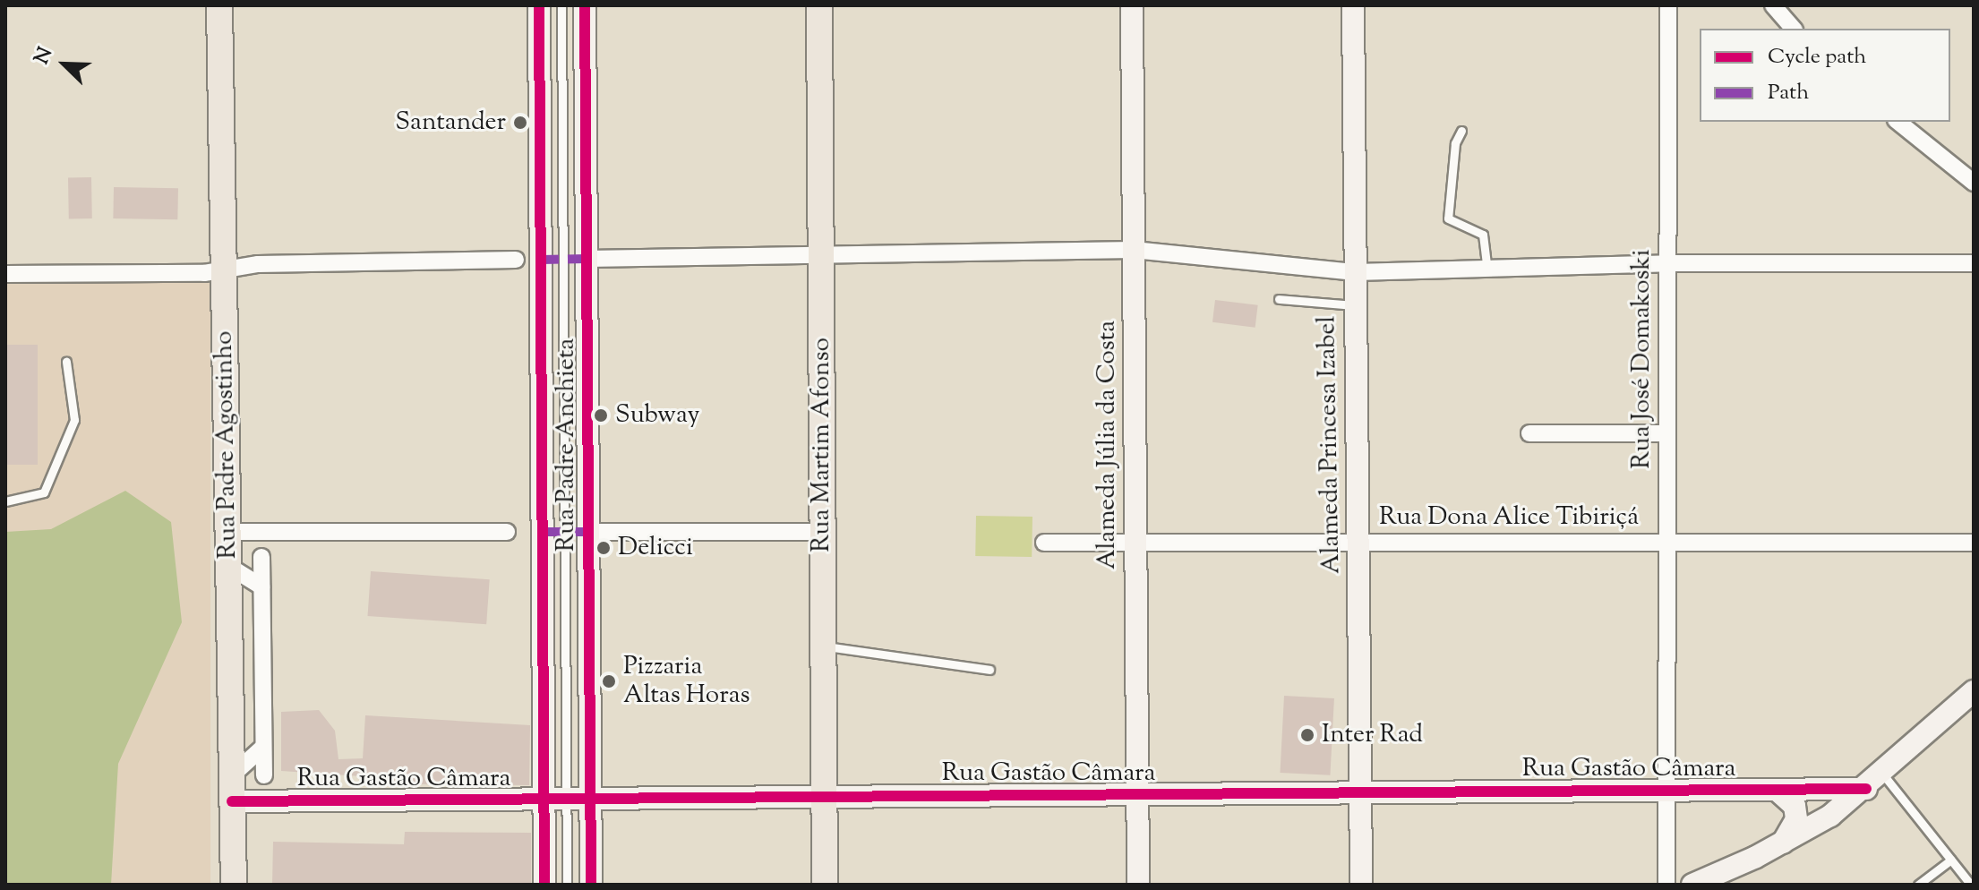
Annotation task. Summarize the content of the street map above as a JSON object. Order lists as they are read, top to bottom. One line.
{"streets":{"main road":["Rua Padre Agostinho","Rua Martim Afonso"],"street":["Rua José Domakoski","Rua Padre Anchieta","Alameda Júlia da Costa","Alameda Princesa Izabel","Rua Dona Alice Tibiriçá","Rua Gastão Câmara"]},"crossings":[["Rua José Domakoski","Rua Dona Alice Tibiriçá"],["Rua José Domakoski","Rua Gastão Câmara"],["Rua Padre Agostinho","Rua Gastão Câmara"],["Rua Padre Anchieta","Rua Gastão Câmara"],["Rua Martim Afonso","Rua Gastão Câmara"],["Alameda Júlia da Costa","Rua Dona Alice Tibiriçá"],["Alameda Júlia da Costa","Rua Gastão Câmara"],["Alameda Princesa Izabel","Rua Dona Alice Tibiriçá"],["Alameda Princesa Izabel","Rua Gastão Câmara"]],"places":["Santander","Subway","Delicci","Pizzaria Altas Horas","Inter Rad"],"legend":["Cycle path","Path"],"north":"top left"}
